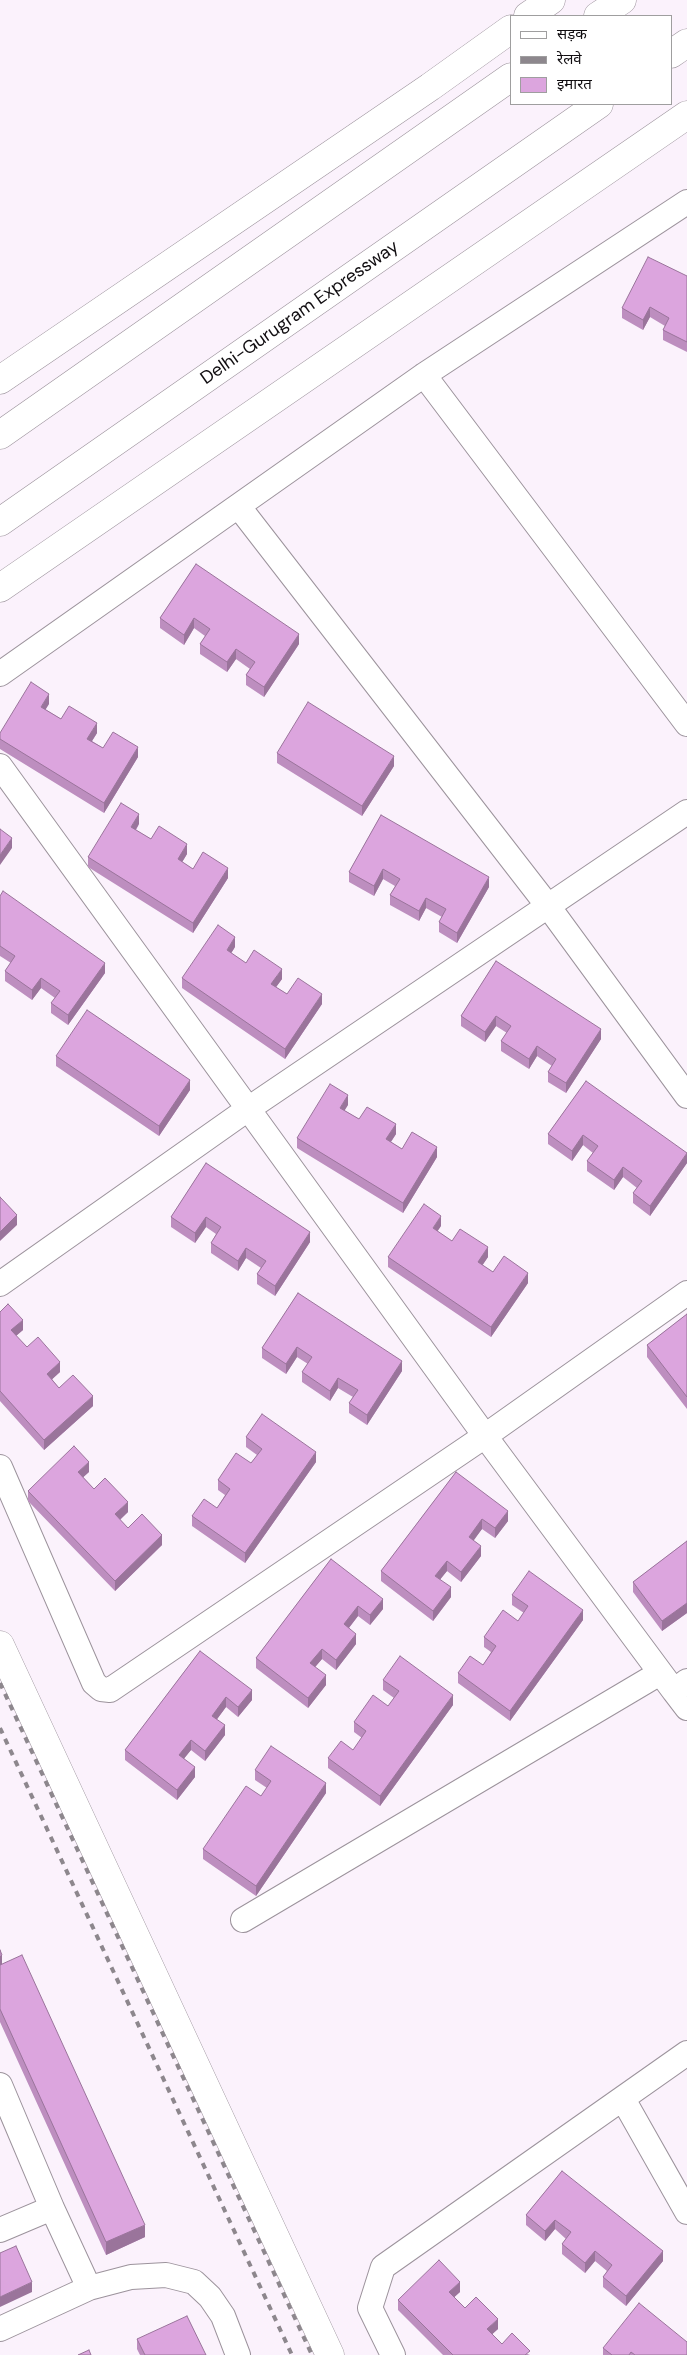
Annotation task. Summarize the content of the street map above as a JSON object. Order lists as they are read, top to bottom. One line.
{"streets":{"main road":["Delhi-Gurugram Expressway"]},"legend":["सड़क","रेलवे","इमारत"]}
